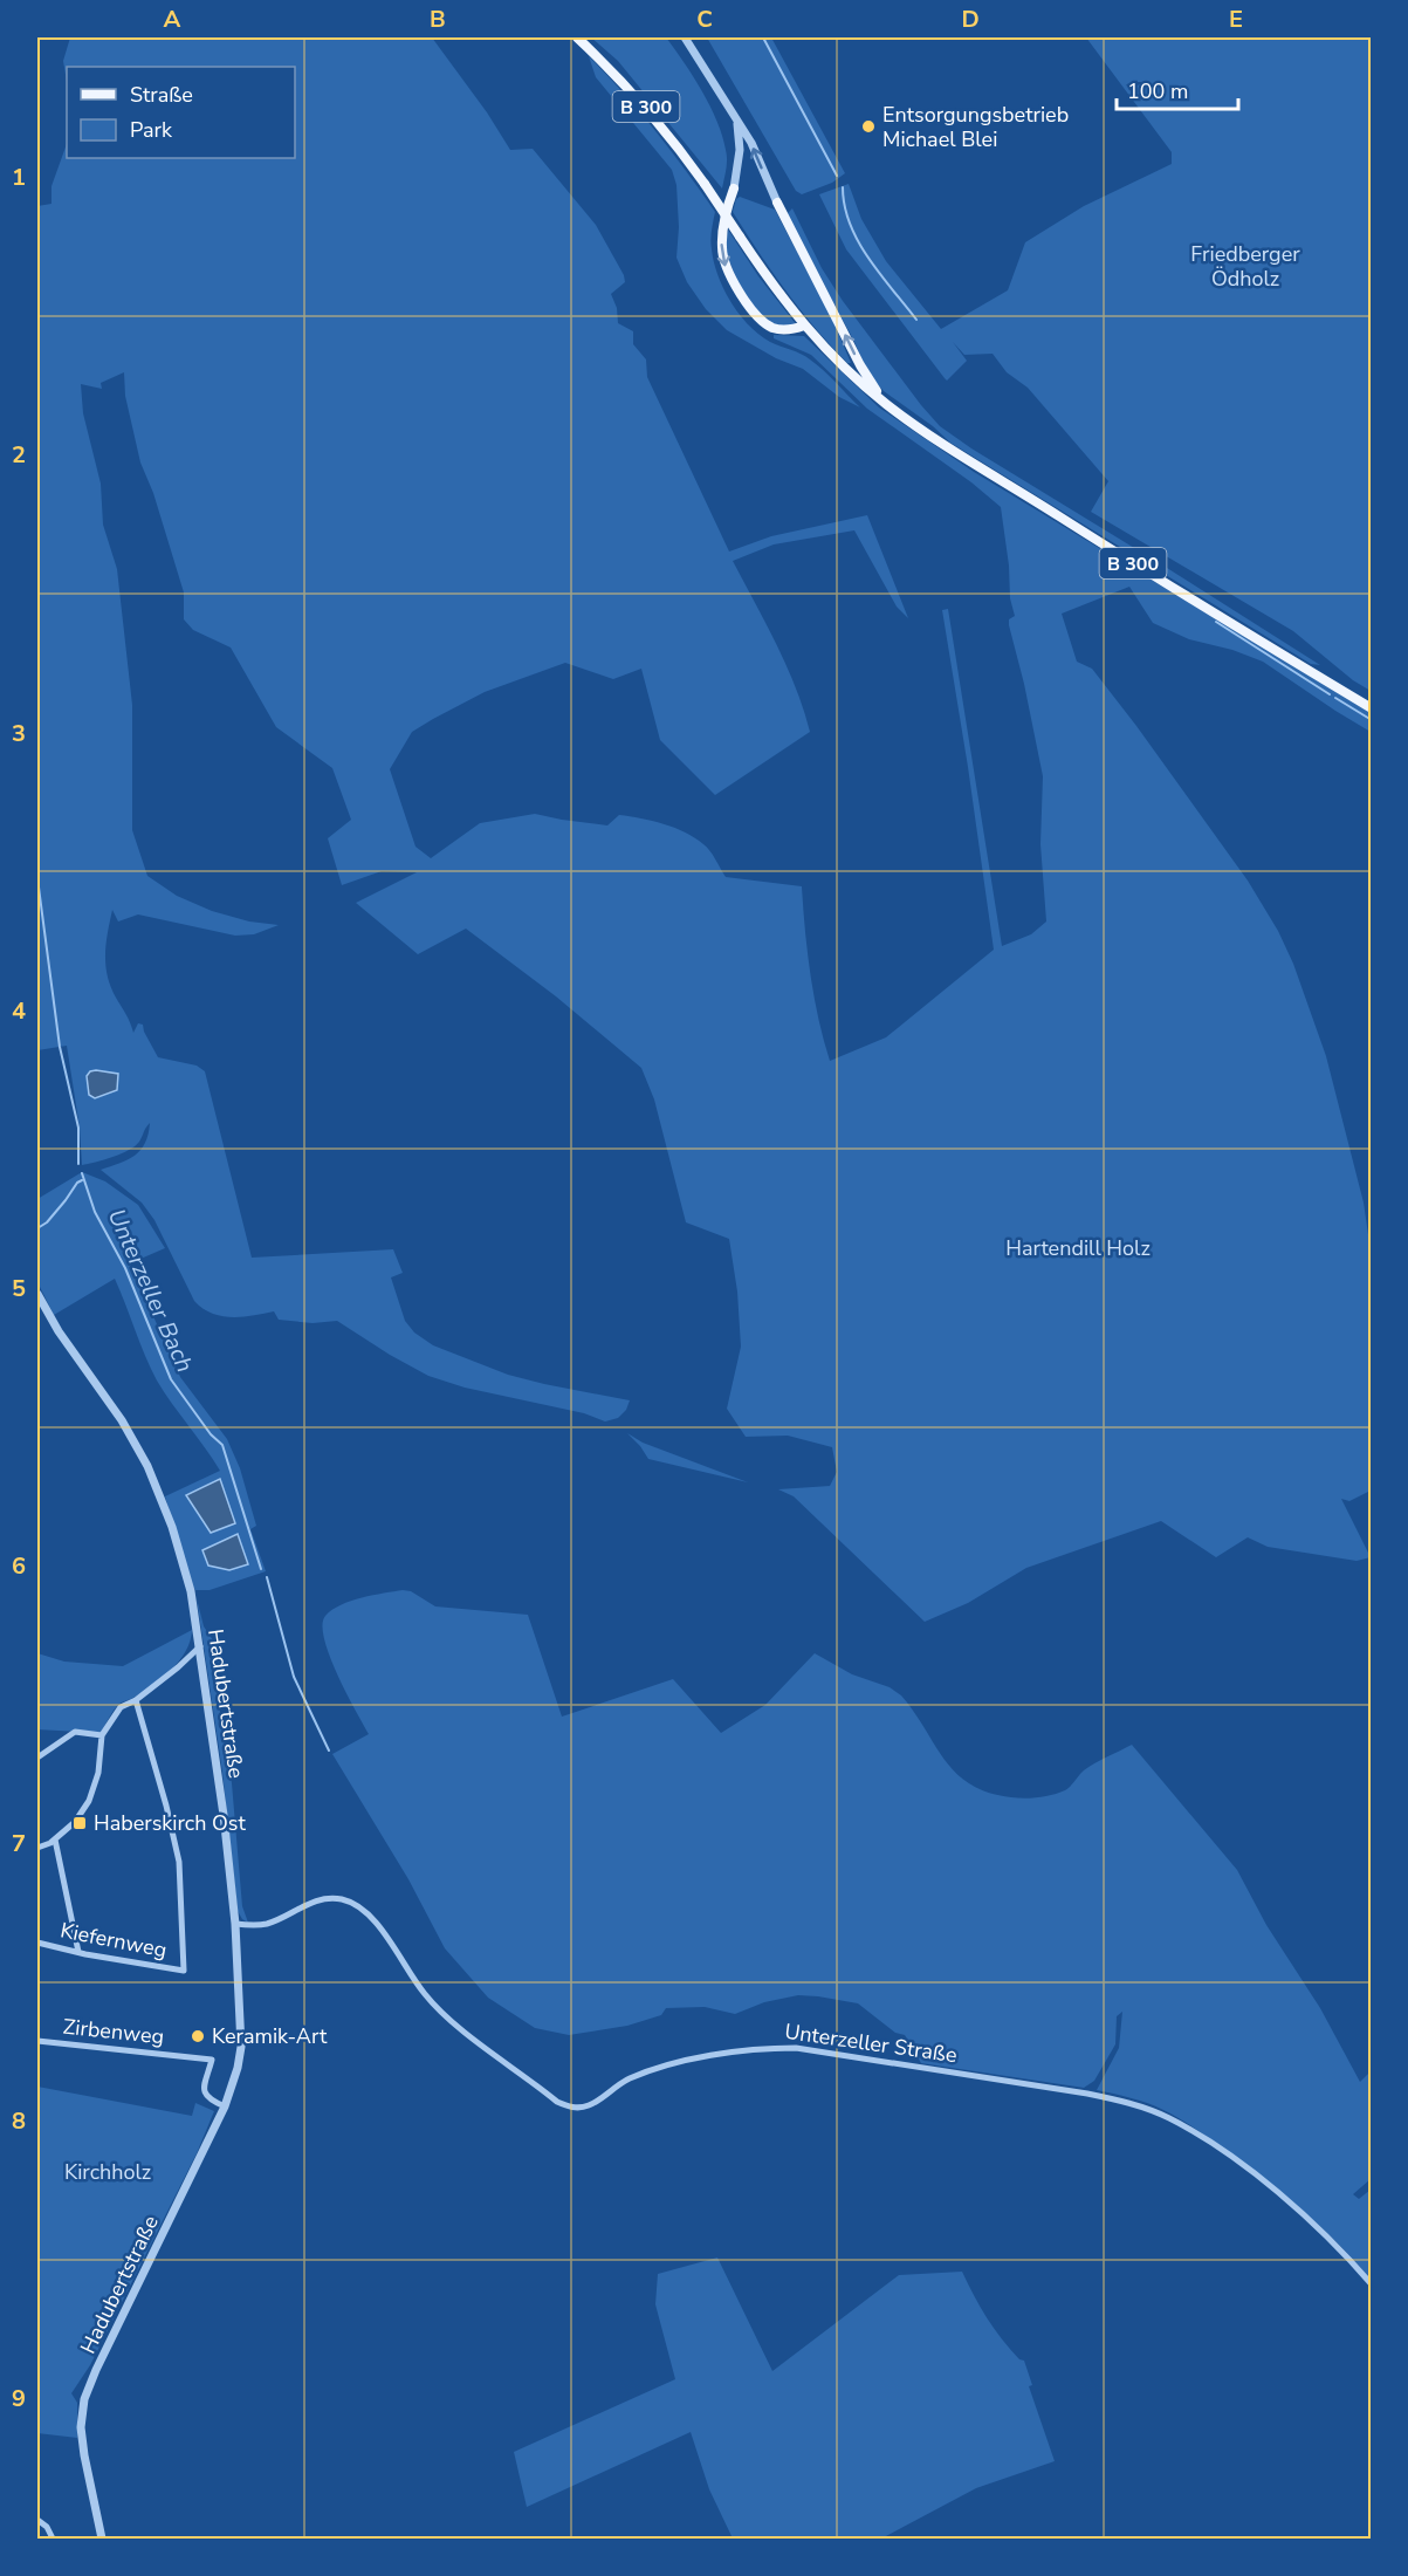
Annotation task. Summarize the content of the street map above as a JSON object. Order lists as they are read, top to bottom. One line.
{"streets":{"main road":["B 300"],"street":["Hadubertstraße","Kiefernweg","Zirbenweg","Unterzeller Straße"]},"crossings":[["Hadubertstraße","Zirbenweg"],["Hadubertstraße","Unterzeller Straße"]],"water":["Unterzeller Bach"],"parks":["Friedberger Ödholz","Hartendill Holz","Kirchholz"],"places":{"other":["Entsorgungsbetrieb Michael Blei","Keramik-Art"],"transit":["Haberskirch Ost"]},"legend":["Straße","Park"],"scale_bar":"100 m","grid":{"columns":["A","B","C","D","E"],"rows":["1","2","3","4","5","6","7","8","9"]}}
